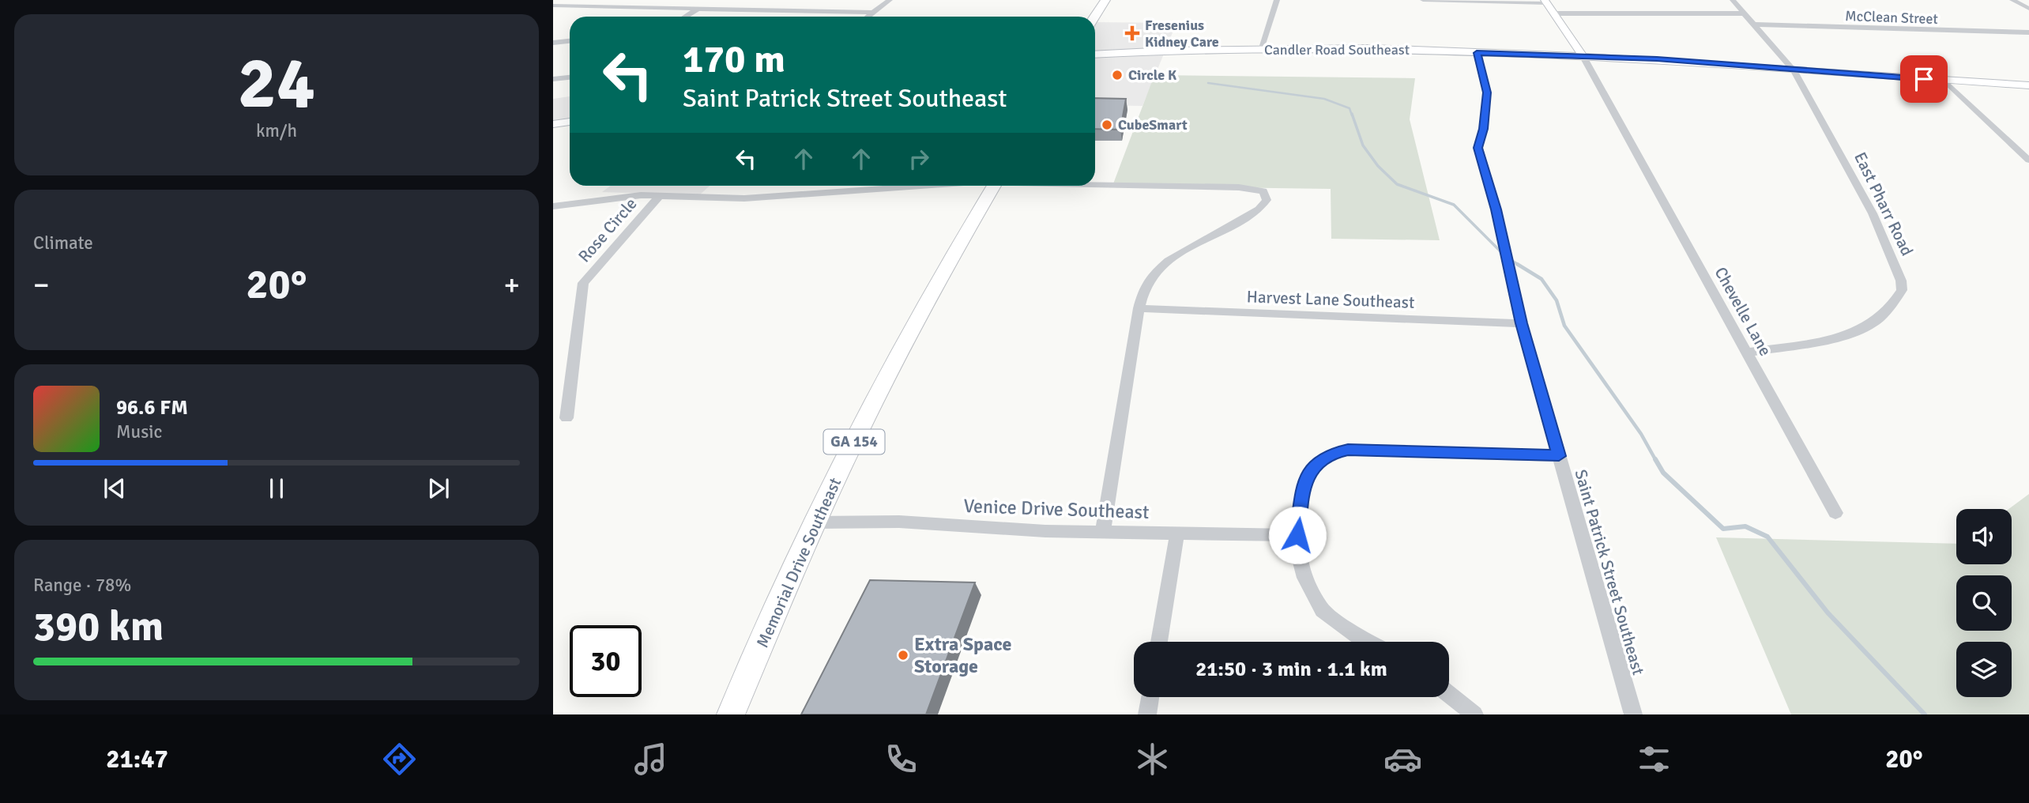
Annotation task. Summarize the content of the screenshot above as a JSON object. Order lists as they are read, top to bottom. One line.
{"streets":{"main road":["Candler Road Southeast","GA 154","Memorial Drive Southeast"],"street":["McClean Street","East Pharr Road","Rose Circle","Harvest Lane Southeast","Chevelle Lane","Venice Drive Southeast","Saint Patrick Street Southeast"]},"crossings":[["Candler Road Southeast","East Pharr Road"],["Candler Road Southeast","Chevelle Lane"],["Candler Road Southeast","Saint Patrick Street Southeast"],["East Pharr Road","Chevelle Lane"],["Harvest Lane Southeast","Saint Patrick Street Southeast"],["Venice Drive Southeast","Memorial Drive Southeast"]],"places":{"health":["Fresenius Kidney Care"],"other":["Circle K","CubeSmart","Extra Space Storage"]},"page":{"tile":[["24","km/h"],"Climate",["Range · 78%","390 km"]],"turn":["170 m","Saint Patrick Street Southeast"],"heat":["−","20°","+"],"song":["96.6 FM","Music"],"limit":"30","trip":"21:50 · 3 min · 1.1 km","tabs":["21:47","20°"]}}
